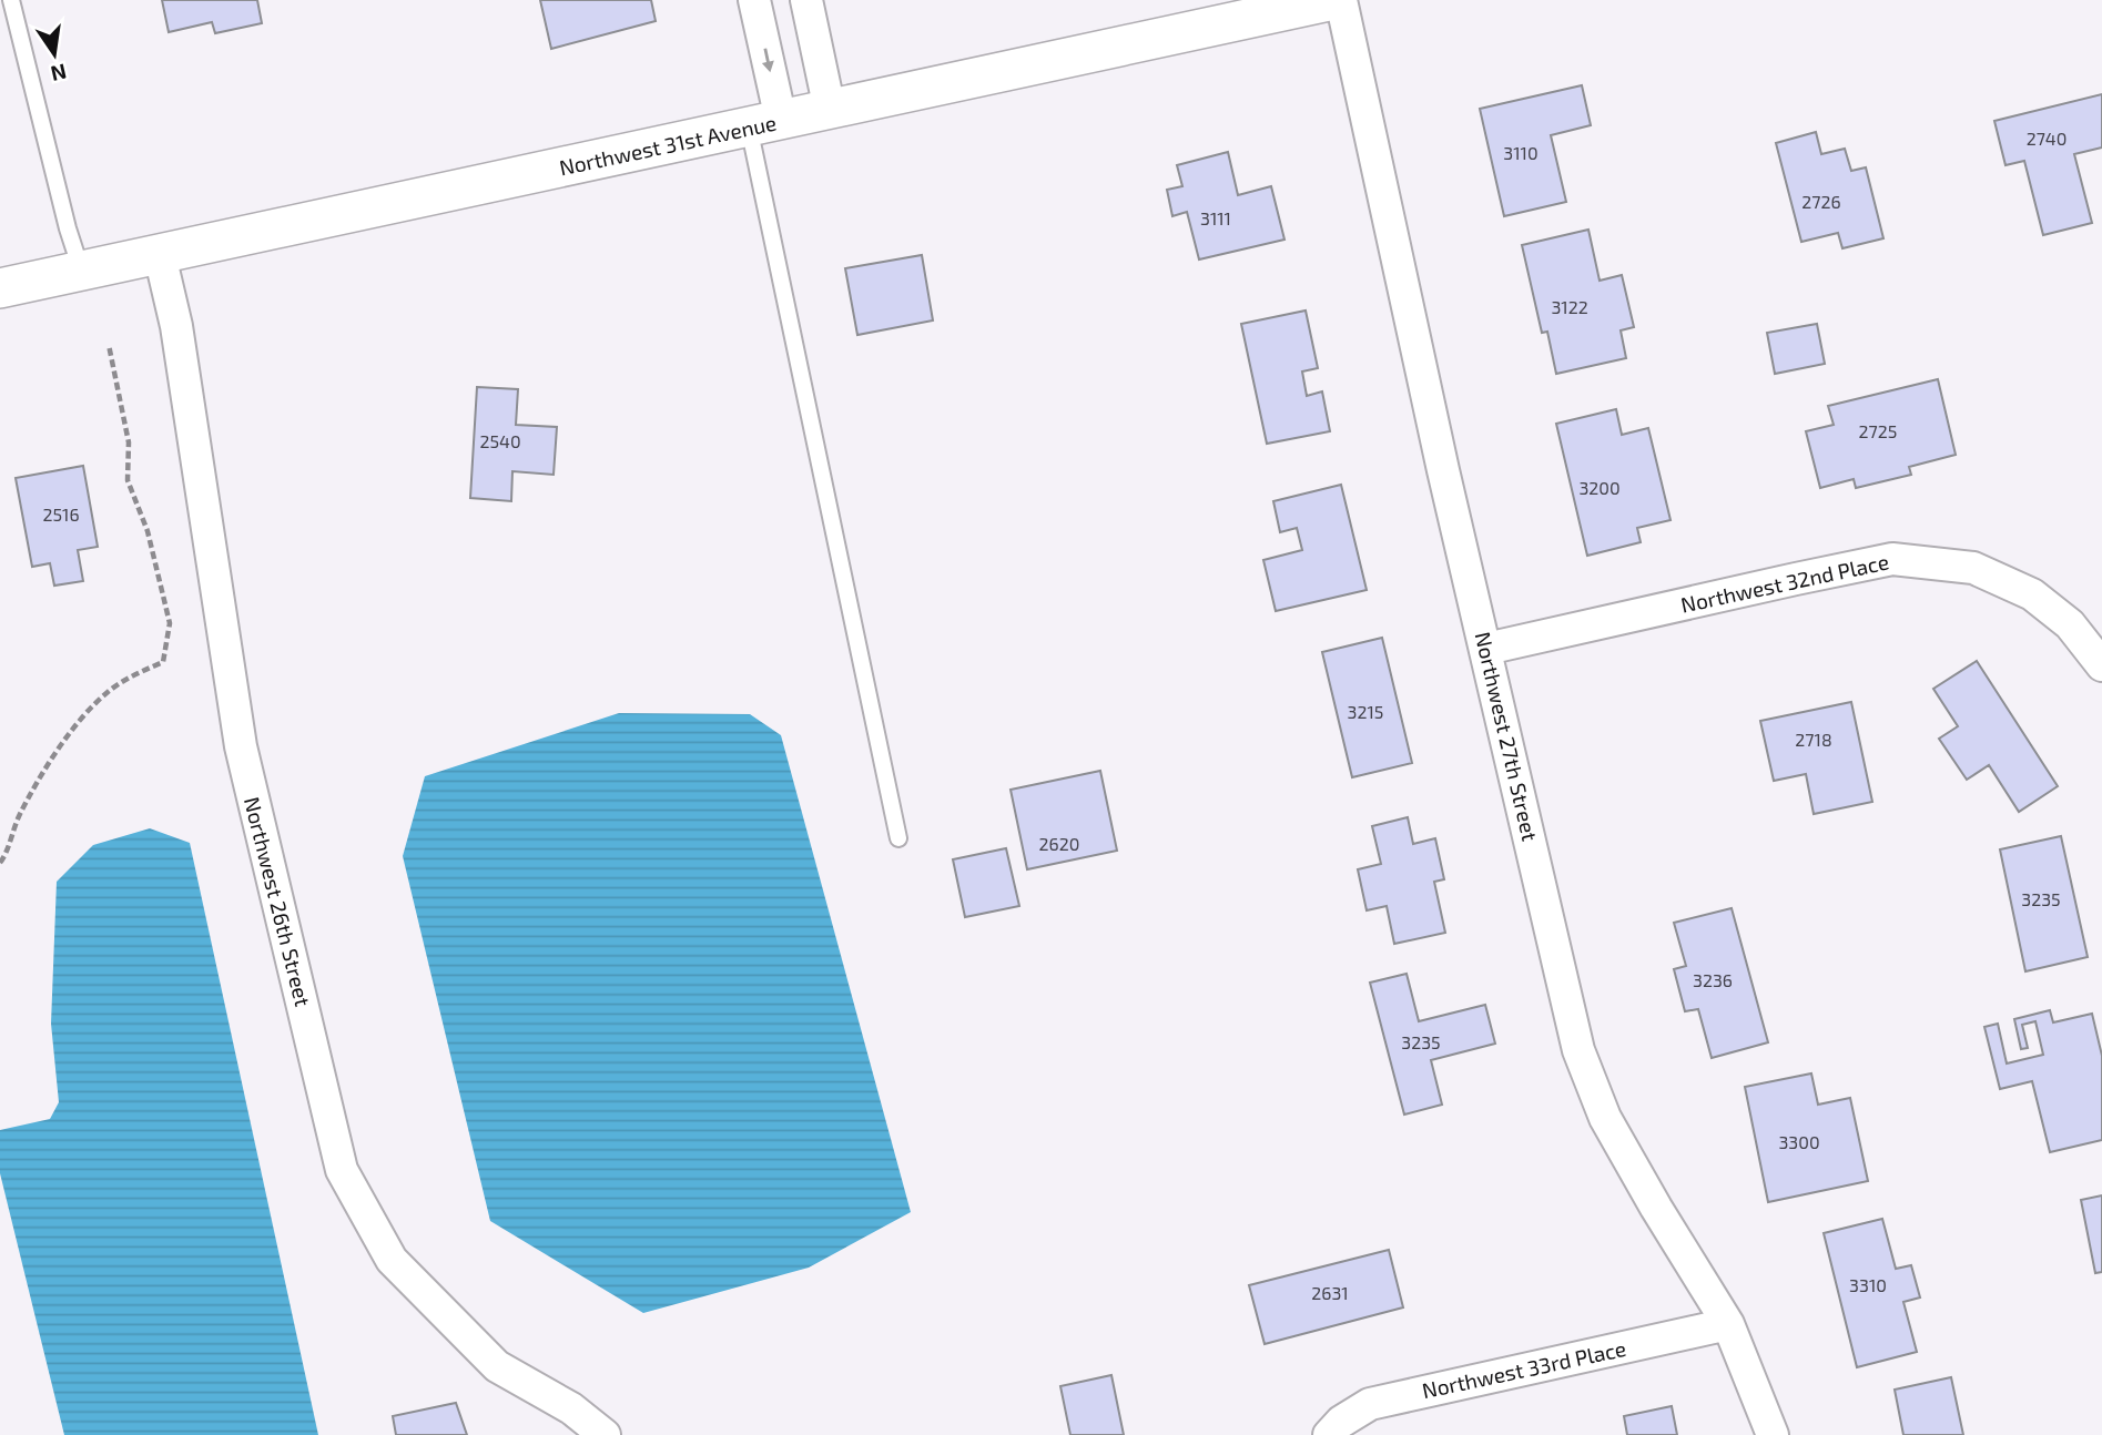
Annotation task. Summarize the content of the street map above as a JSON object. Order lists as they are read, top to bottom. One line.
{"streets":{"street":["Northwest 31st Avenue","Northwest 32nd Place","Northwest 27th Street","Northwest 26th Street","Northwest 33rd Place"]},"crossings":[["Northwest 31st Avenue","Northwest 26th Street"],["Northwest 32nd Place","Northwest 27th Street"],["Northwest 27th Street","Northwest 33rd Place"]],"house_numbers":["2740","3110","2726","3111","3122","2725","2540","3200","2516","3215","2718","2620","3235","3236","3235","3300","3310","2631"],"north":"bottom"}
